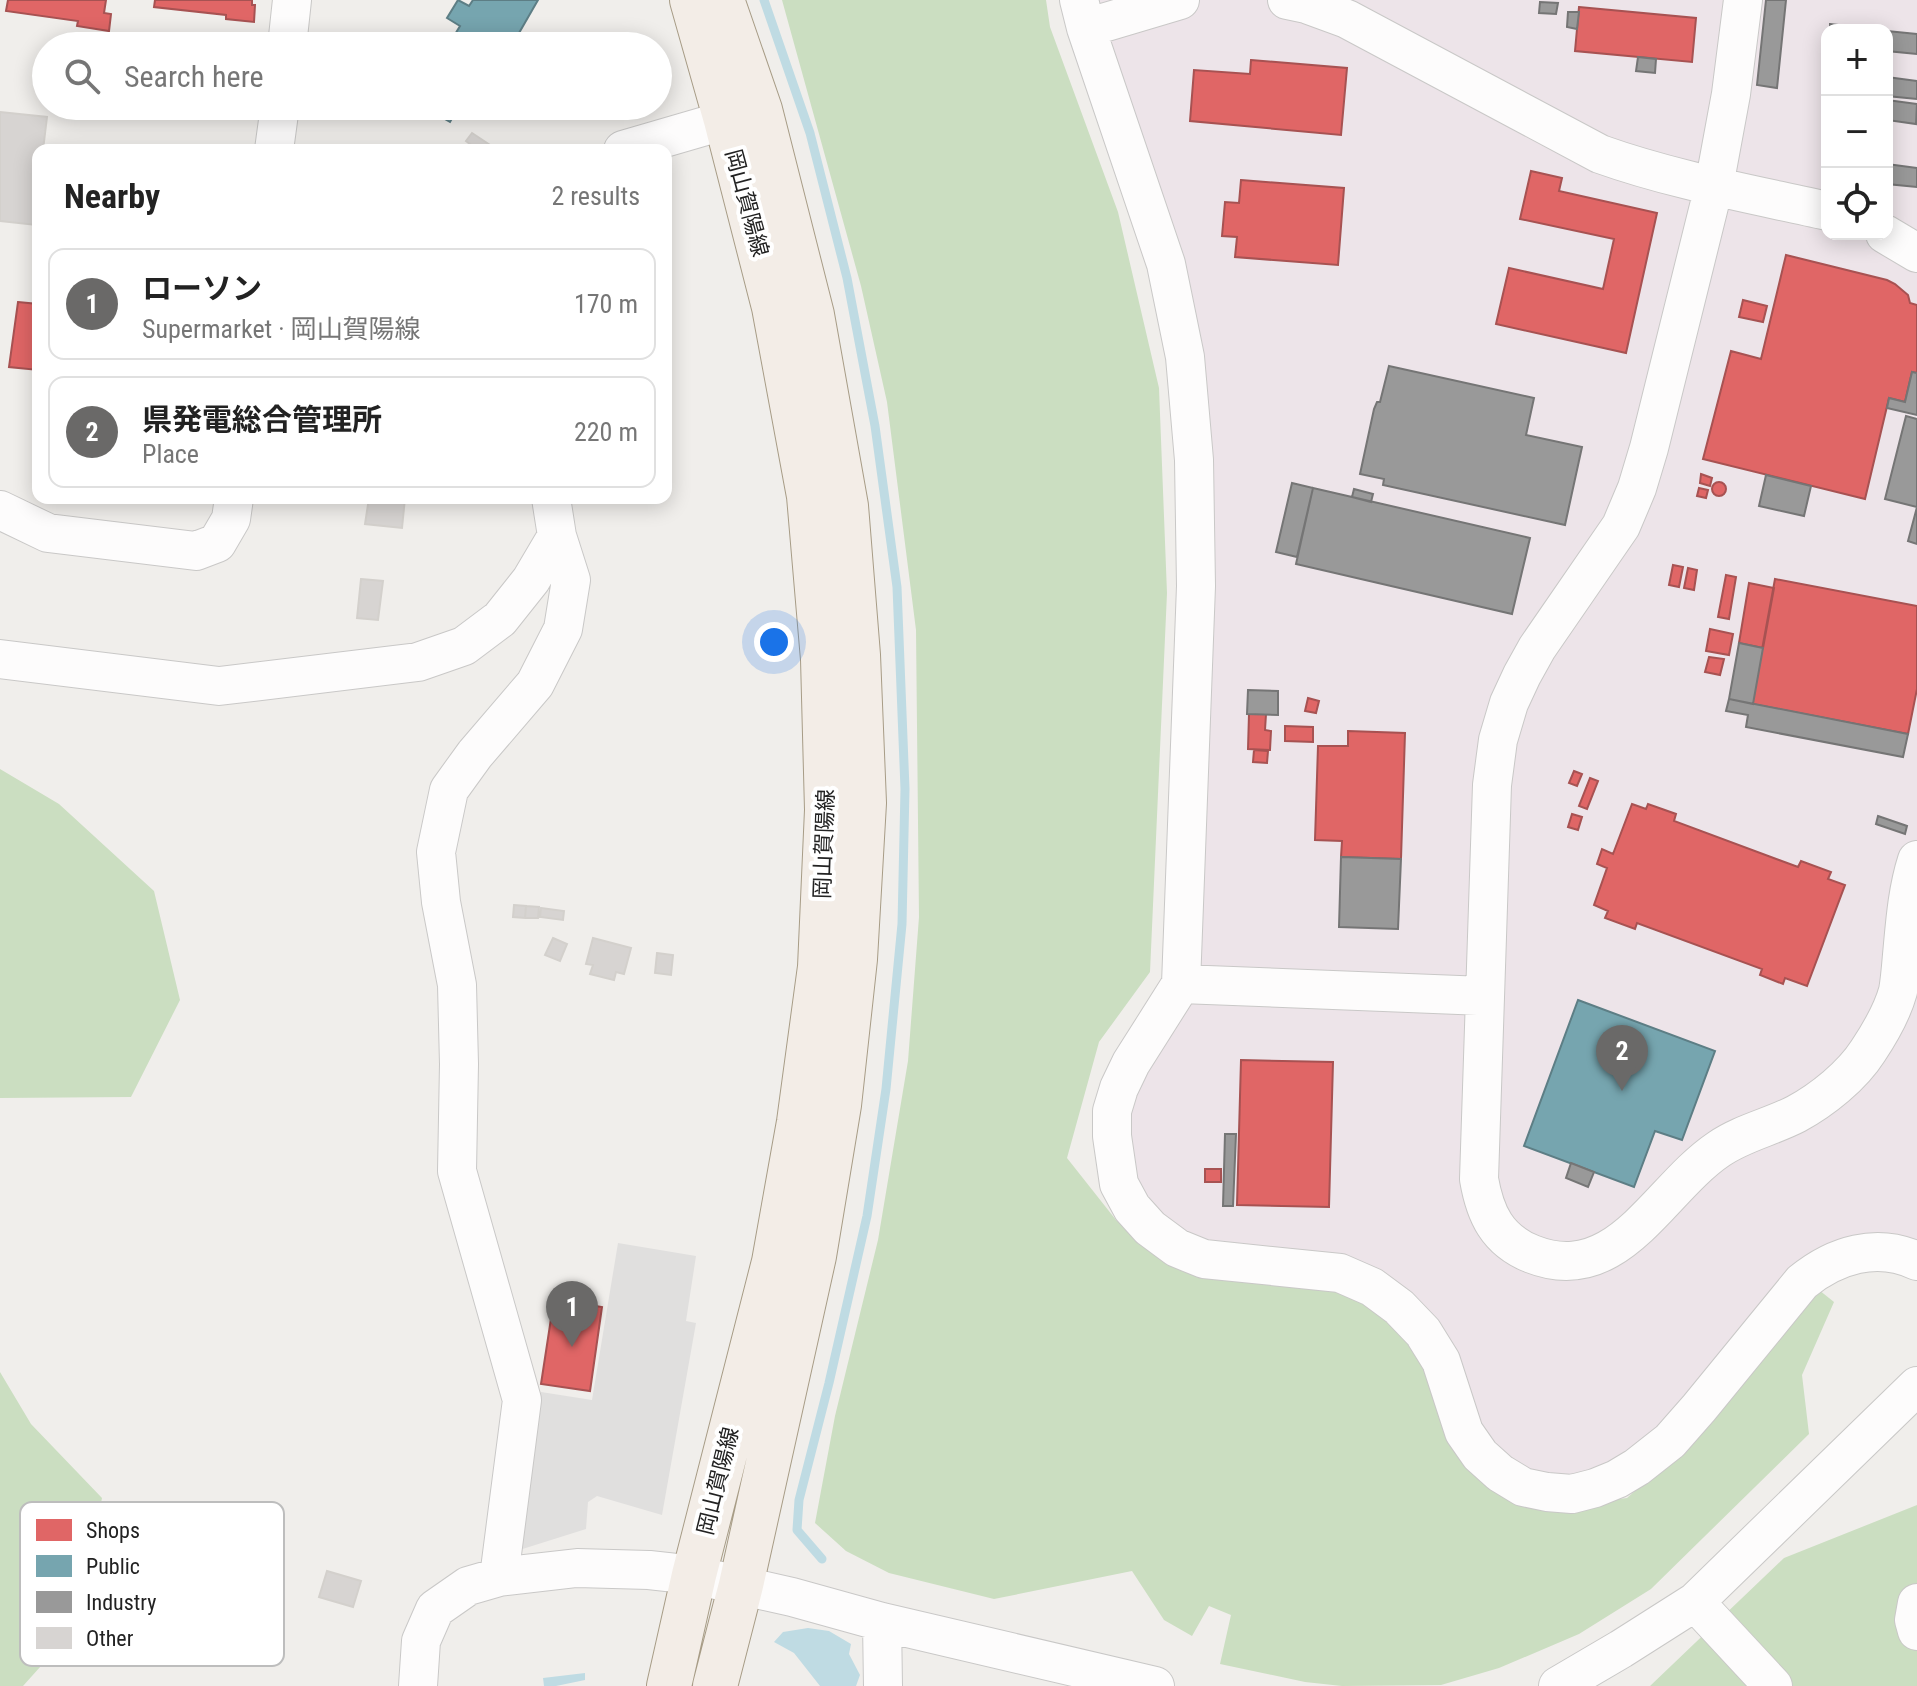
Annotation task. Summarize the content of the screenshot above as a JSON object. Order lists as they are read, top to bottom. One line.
{"streets":{"main road":["岡山賀陽線"]},"legend":["Shops","Public","Industry","Other"],"page":{"map_buttons":["+","−"],"search":"Search here","heading":["Nearby","2 results"],"list":[{"mark":"1","name":"ローソン","note":"Supermarket · 岡山賀陽線","value":"170 m"},{"mark":"2","name":"県発電総合管理所","note":"Place","value":"220 m"}],"pins":["2","1"]}}
